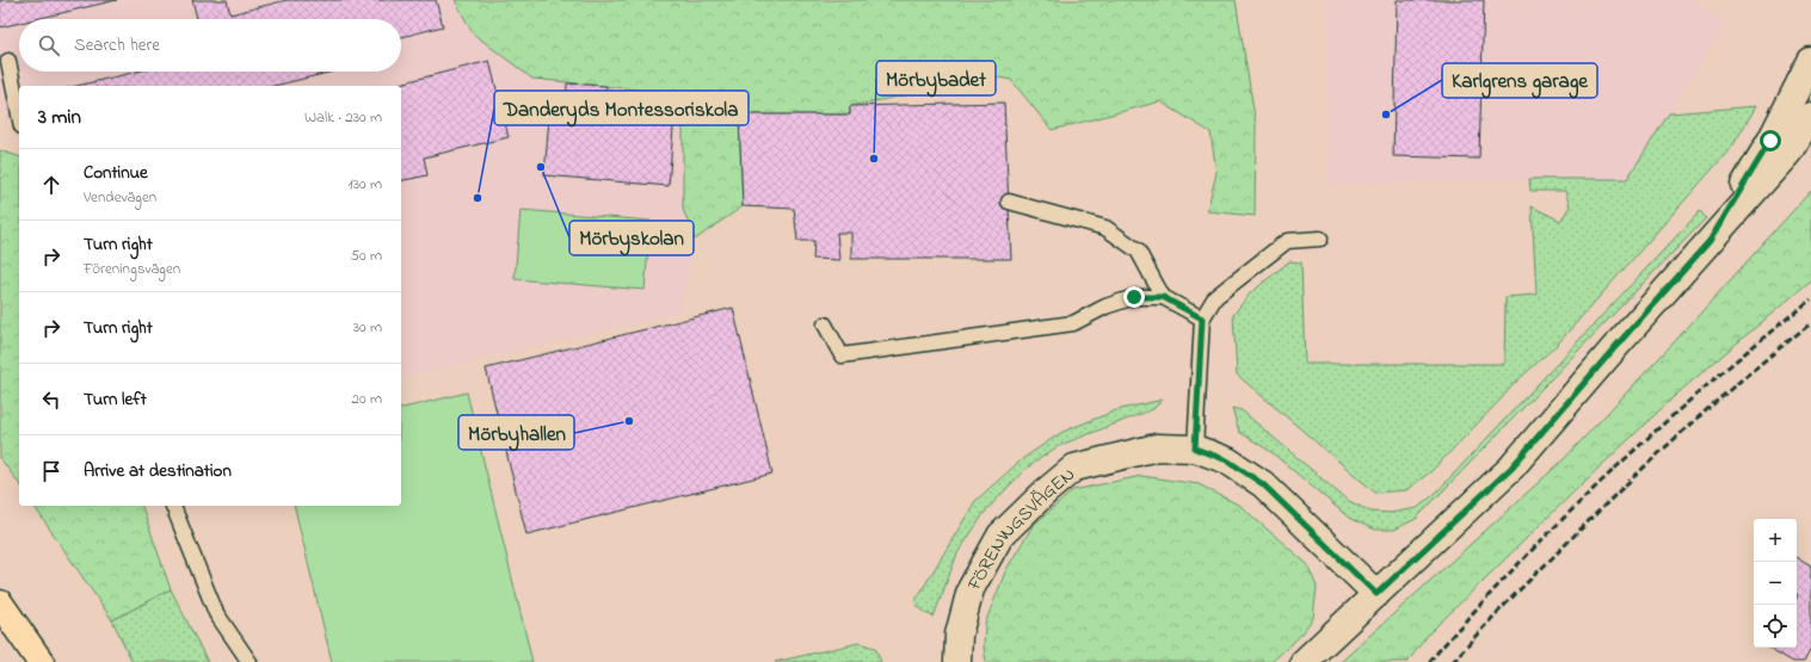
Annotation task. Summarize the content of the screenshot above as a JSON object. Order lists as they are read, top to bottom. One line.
{"streets":{"street":["FÖRENINGSVÄGEN"]},"places":["Karlgrens garage","Mörbybadet","Mörbyskolan","Danderyds Montessoriskola","Mörbyhallen"],"page":{"search":"Search here","heading":["3 min","Walk · 230 m"],"list":[["Continue","Vendevägen","130 m"],["Turn right","Föreningsvägen","50 m"],["Turn right","30 m"],["Turn left","20 m"],"Arrive at destination"],"map_buttons":["+","−"]}}
